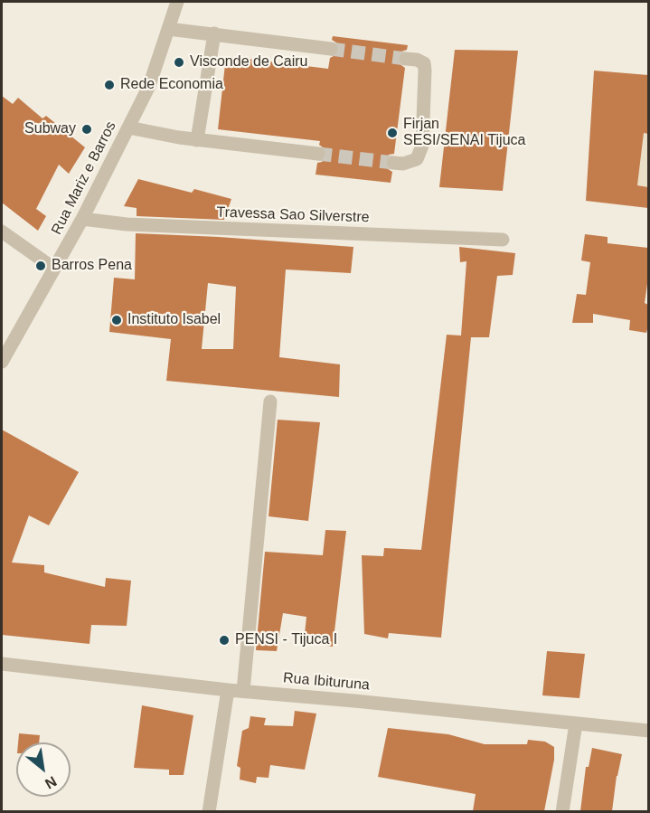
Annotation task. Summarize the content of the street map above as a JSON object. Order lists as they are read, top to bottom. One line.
{"streets":{"street":["Rua Mariz e Barros","Travessa Sao Silverstre","Rua Ibituruna"]},"crossings":[["Rua Mariz e Barros","Travessa Sao Silverstre"]],"places":["Visconde de Cairu","Rede Economia","Subway","Firjan SESI/SENAI Tijuca","Barros Pena","Instituto Isabel","PENSI - Tijuca I"],"north":"bottom right"}
